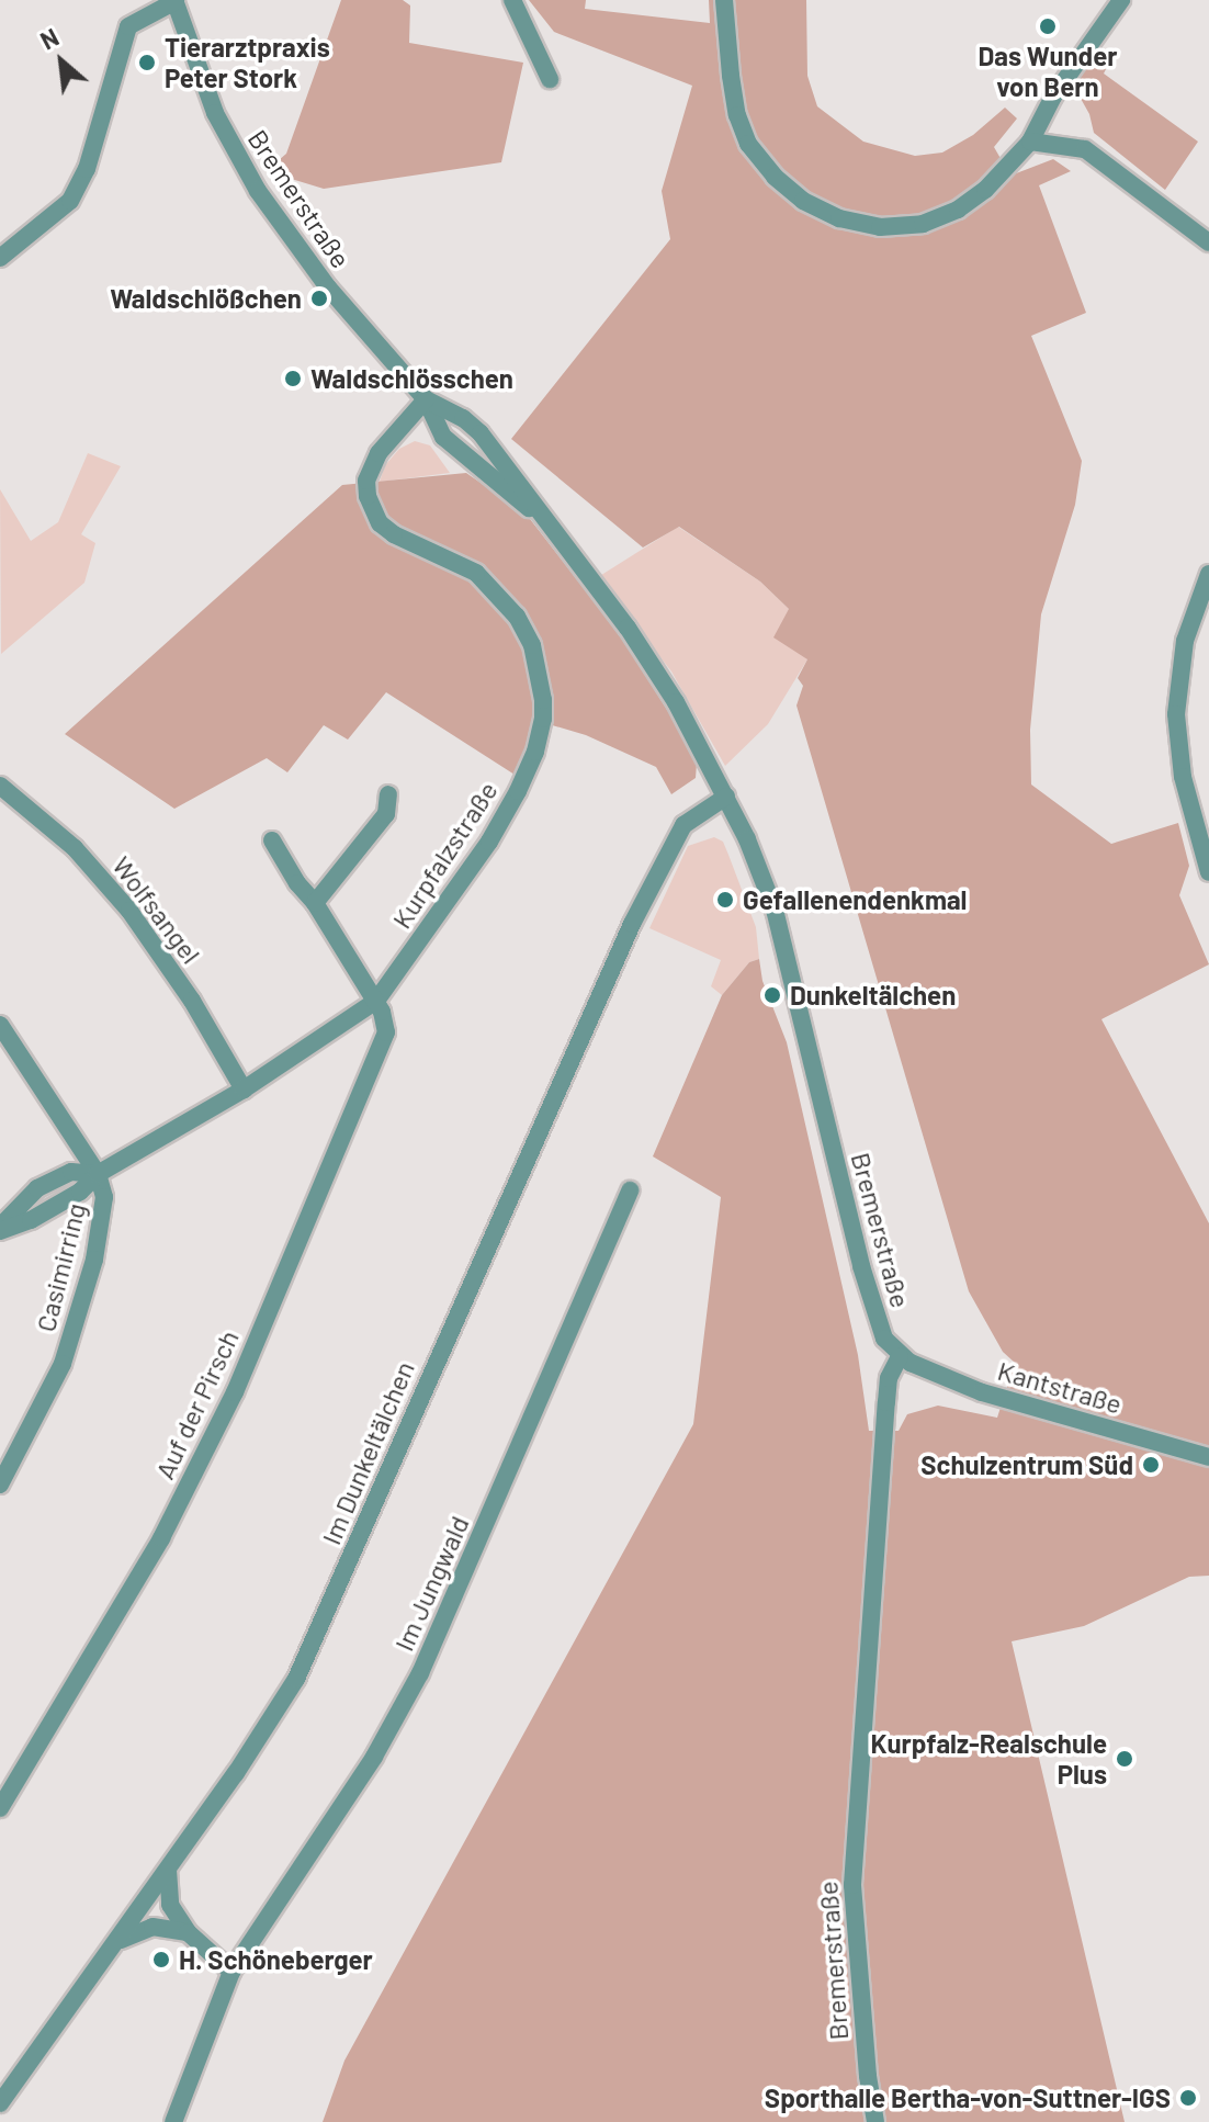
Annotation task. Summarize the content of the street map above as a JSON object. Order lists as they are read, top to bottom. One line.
{"streets":{"street":["Bremerstraße","Kurpfalzstraße","Wolfsangel","Casimirring","Kantstraße","Auf der Pirsch","Im Dunkeltälchen","Im Jungwald"]},"crossings":[["Bremerstraße","Kurpfalzstraße"],["Bremerstraße","Kantstraße"],["Bremerstraße","Im Dunkeltälchen"],["Kurpfalzstraße","Wolfsangel"],["Kurpfalzstraße","Casimirring"],["Kurpfalzstraße","Auf der Pirsch"]],"places":["Das Wunder von Bern","Tierarztpraxis Peter Stork","Waldschlößchen","Waldschlösschen","Gefallenendenkmal","Dunkeltälchen","Schulzentrum Süd","Kurpfalz-Realschule Plus","H. Schöneberger","Sporthalle Bertha-von-Suttner-IGS"],"north":"top left"}
